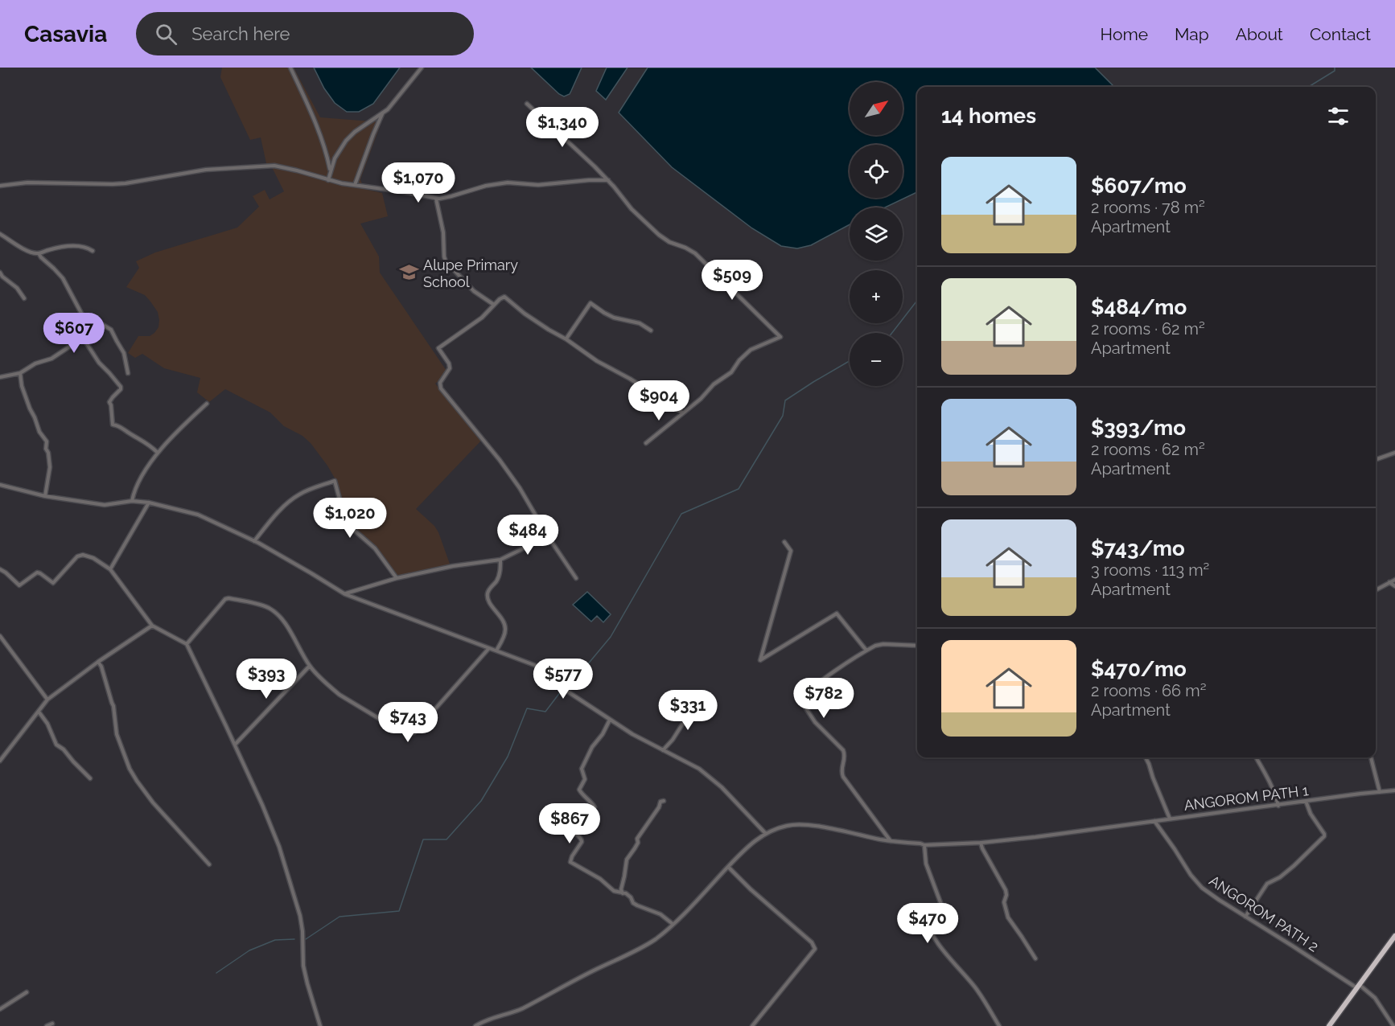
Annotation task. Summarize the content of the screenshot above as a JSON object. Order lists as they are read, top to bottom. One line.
{"streets":{"street":["ANGOROM PATH 1","ANGOROM PATH 2"]},"crossings":[["ANGOROM PATH 1","ANGOROM PATH 2"]],"places":{"school or university":["Alupe Primary School"]},"north":"top right","page":{"header":"Casavia","search":"Search here","nav":["Home","Map","About","Contact"],"map_buttons":["+","−"],"heading":"14 homes","price":["$1,340","$1,070","$509","$607","$904","$1,020","$484","$393","$577","$782","$331","$743","$867","$470"],"list":[{"name":"$607/mo","note":"2 rooms · 78 m² · Apartment"},{"name":"$484/mo","note":"2 rooms · 62 m² · Apartment"},{"name":"$393/mo","note":"2 rooms · 62 m² · Apartment"},{"name":"$743/mo","note":"3 rooms · 113 m² · Apartment"},{"name":"$470/mo","note":"2 rooms · 66 m² · Apartment"}]}}
